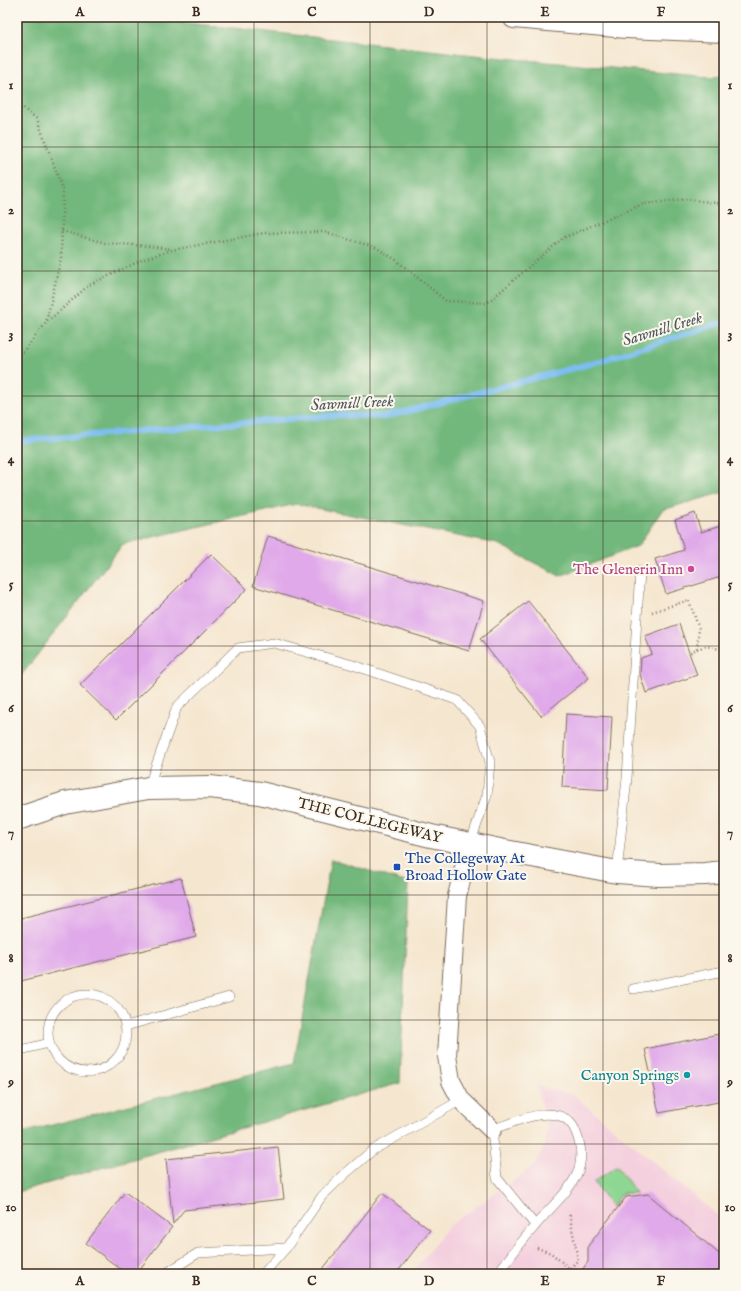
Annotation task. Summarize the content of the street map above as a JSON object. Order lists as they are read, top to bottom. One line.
{"streets":{"street":["THE COLLEGEWAY"]},"water":["Sawmill Creek"],"places":{"other":["The Glenerin Inn","Canyon Springs"],"transit":["The Collegeway At Broad Hollow Gate"]},"grid":{"columns":["A","B","C","D","E","F"],"rows":["1","2","3","4","5","6","7","8","9","10"]}}
